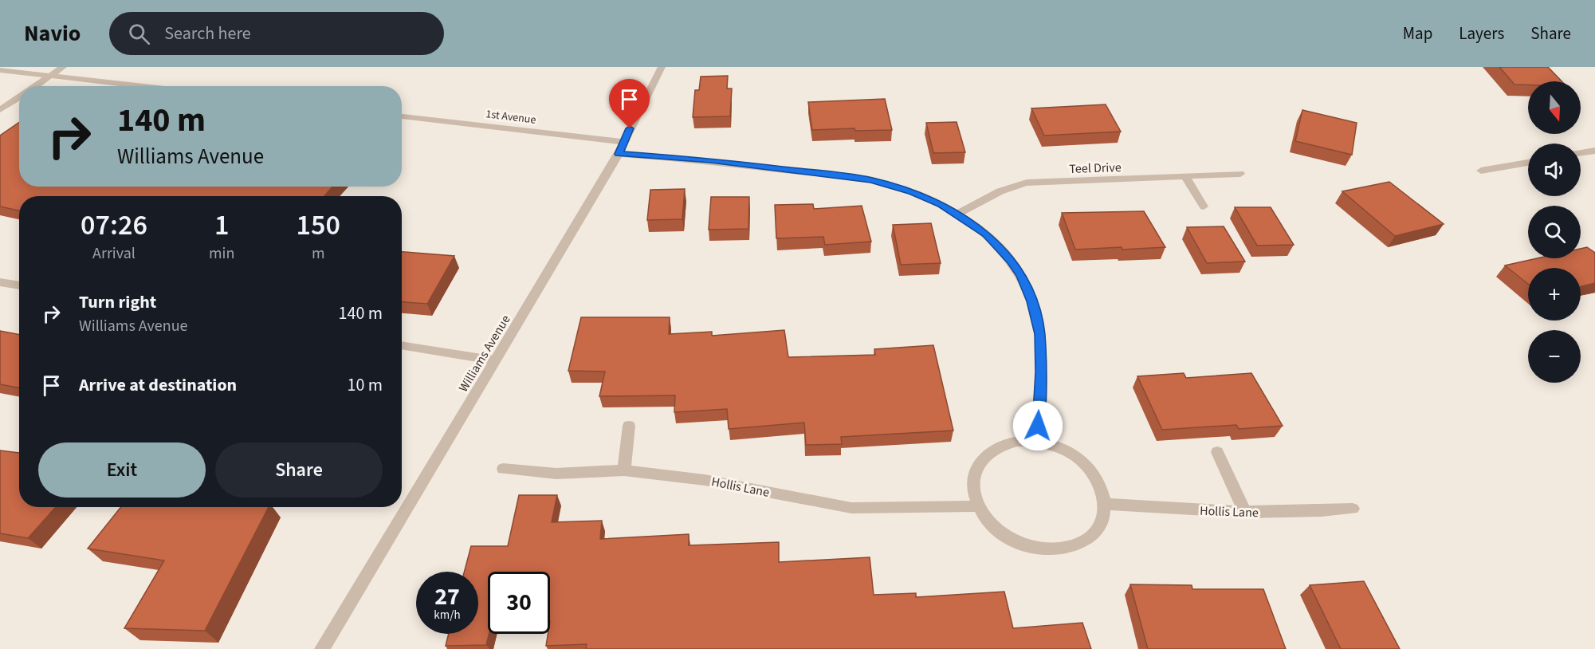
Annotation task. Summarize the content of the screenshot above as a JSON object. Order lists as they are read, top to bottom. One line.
{"streets":{"street":["1st Avenue","Teel Drive","Williams Avenue","Hollis Lane"]},"crossings":[["1st Avenue","Williams Avenue"]],"north":"bottom","page":{"header":"Navio","search":"Search here","nav":["Map","Layers","Share"],"map_buttons":["+","−"],"turn":["140 m","Williams Avenue"],"eta":["07:26","Arrival","1","min","150","m"],"list":[{"name":"Turn right","note":"Williams Avenue","value":"140 m"},{"name":"Arrive at destination","value":"10 m"}],"buttons":["Exit","Share"],"speed":"27 km/h","limit":"30"}}
